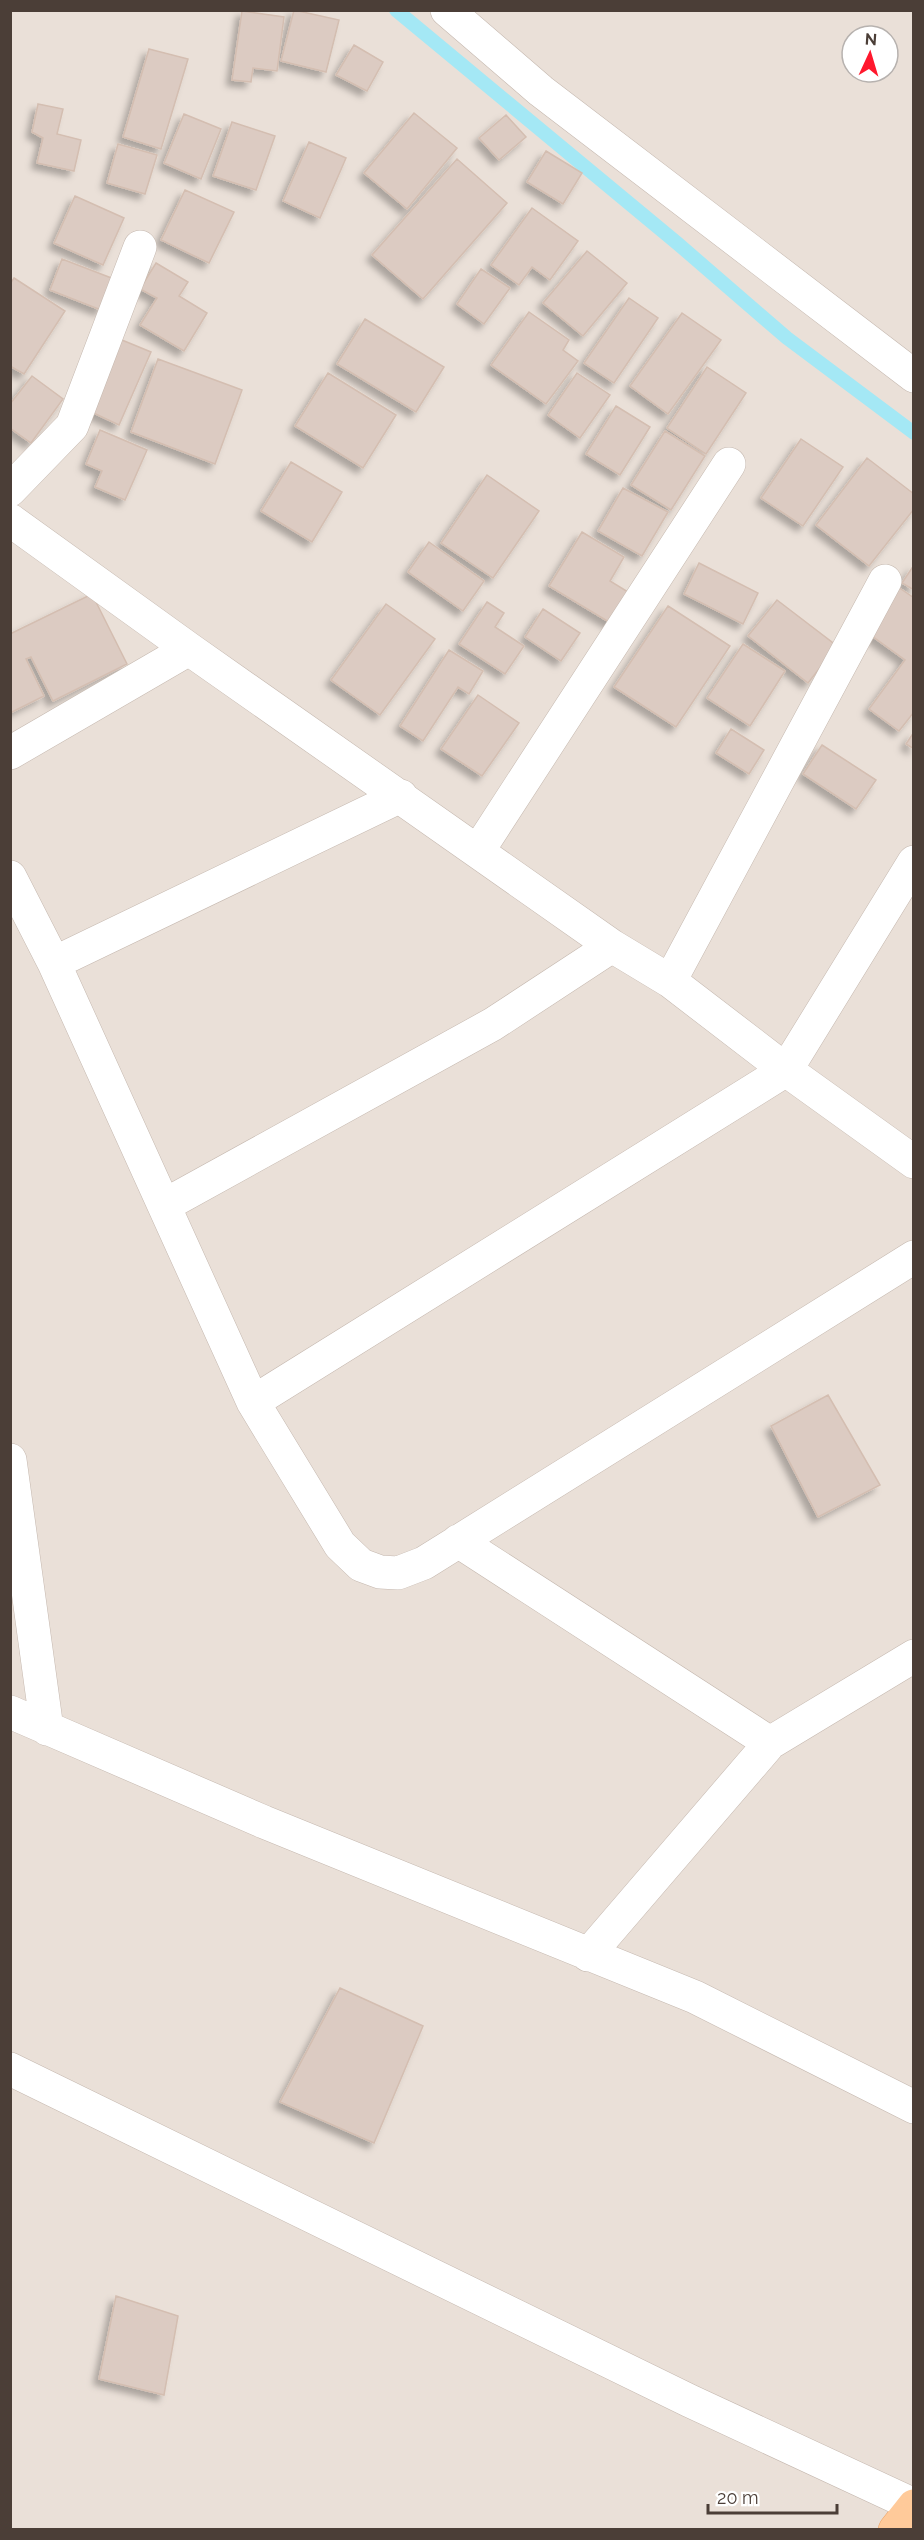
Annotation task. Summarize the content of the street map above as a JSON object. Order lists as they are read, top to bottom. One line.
{"scale_bar":"20 m","north":"top"}
